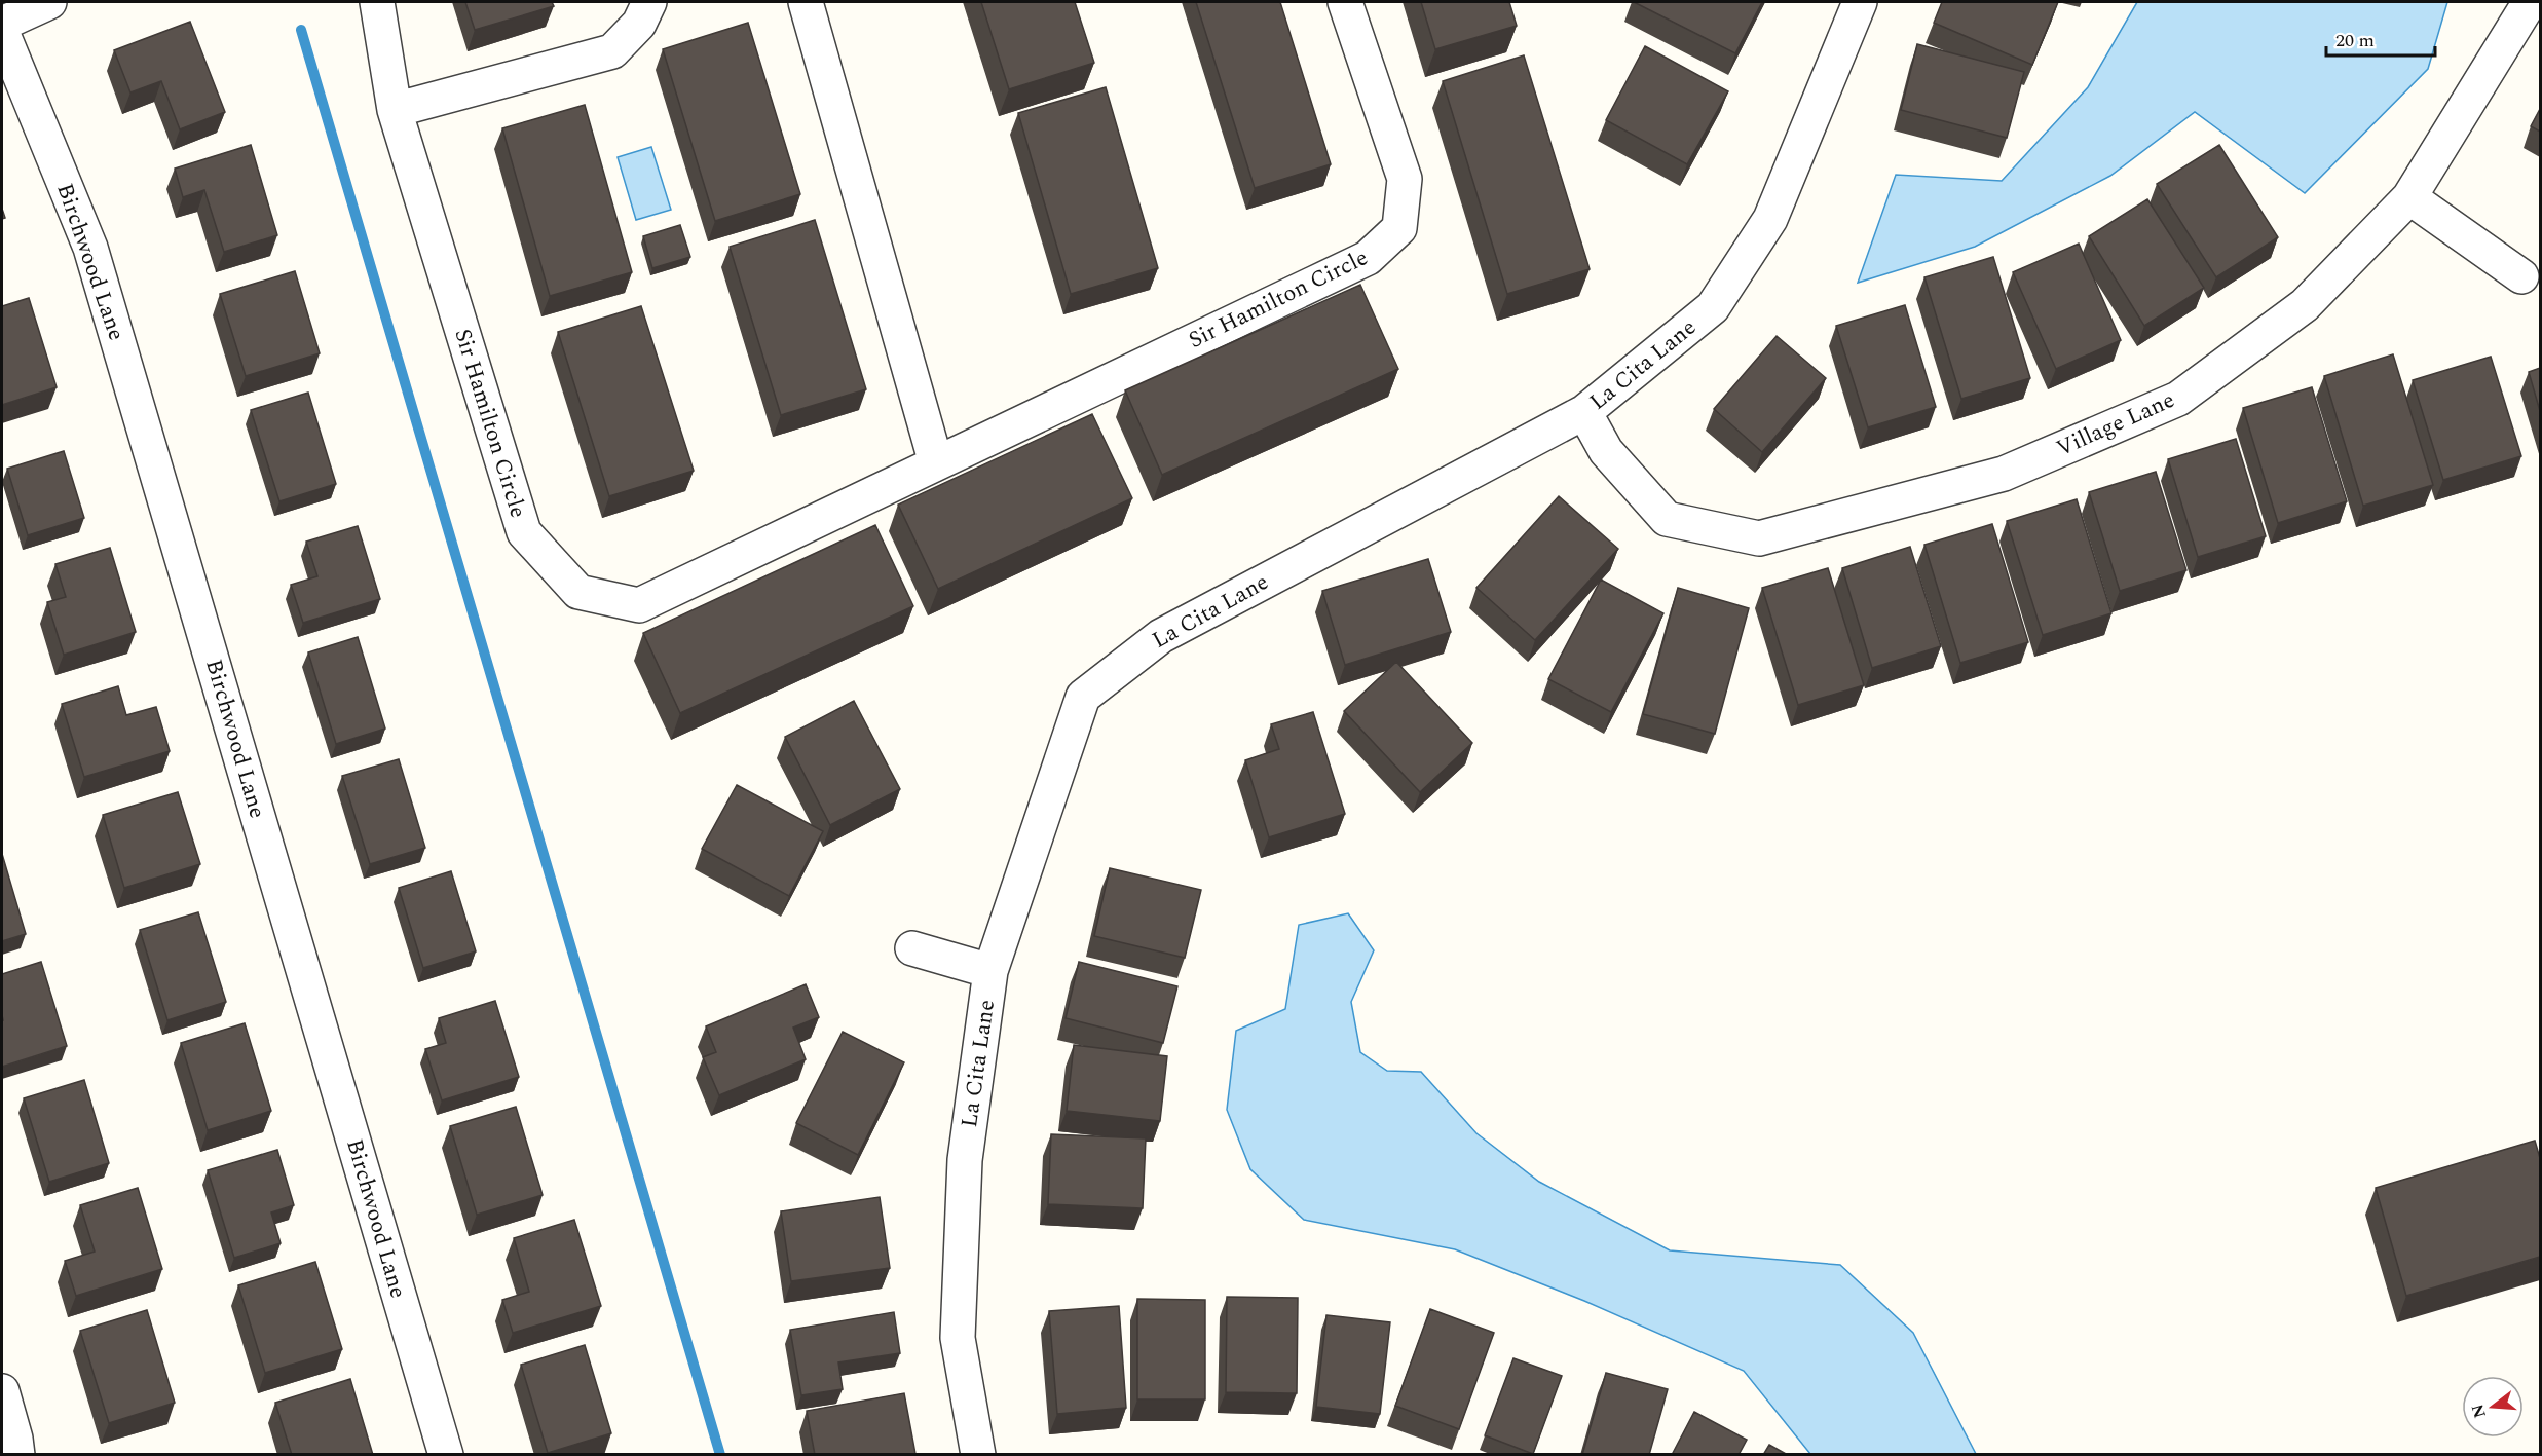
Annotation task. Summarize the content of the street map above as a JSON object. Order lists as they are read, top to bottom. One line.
{"streets":{"street":["Birchwood Lane","Sir Hamilton Circle","La Cita Lane","Village Lane"]},"crossings":[["La Cita Lane","Village Lane"]],"scale_bar":"20 m","north":"left"}
